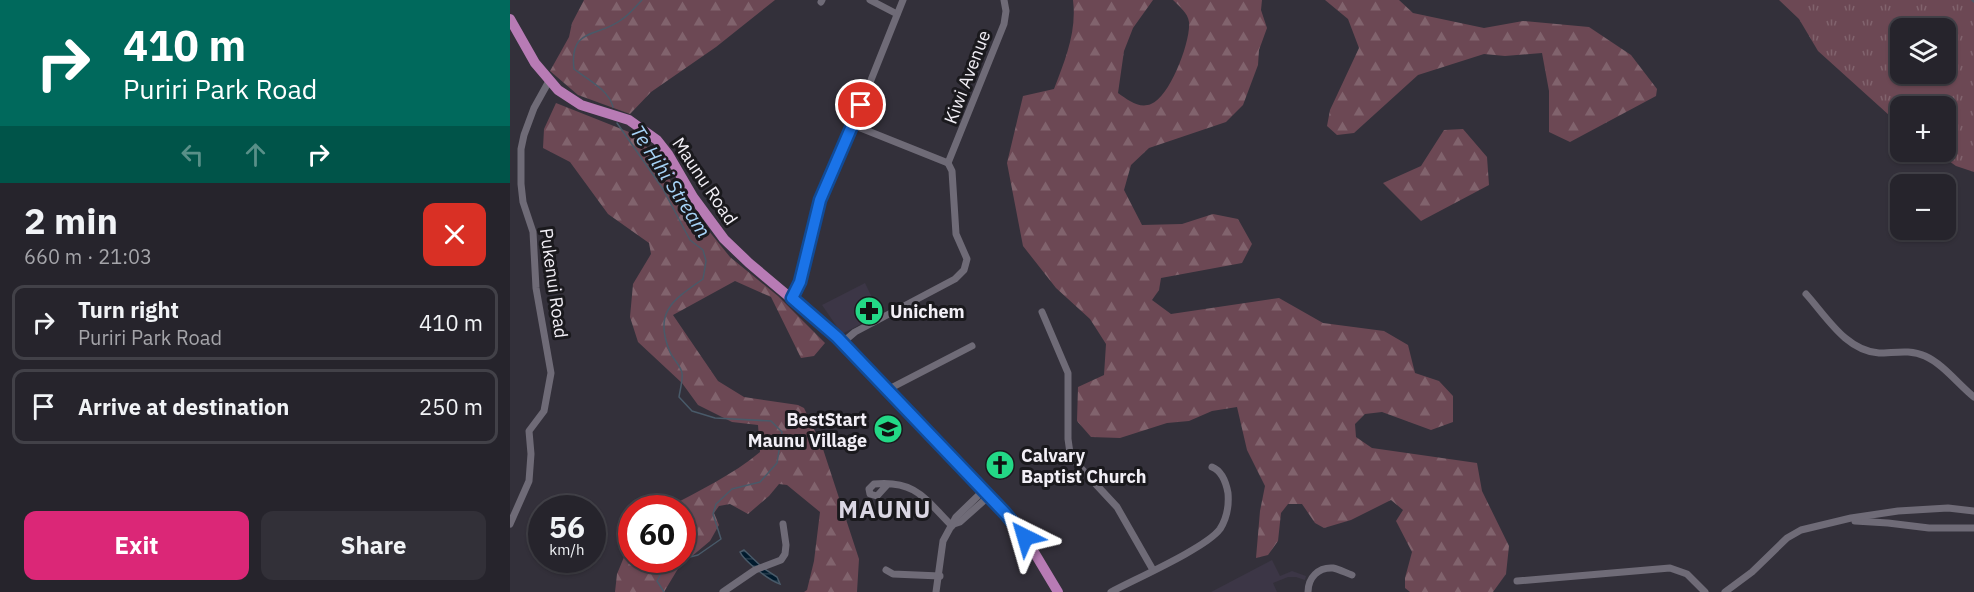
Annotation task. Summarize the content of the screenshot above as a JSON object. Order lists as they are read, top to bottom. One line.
{"streets":{"main road":["Maunu Road"],"street":["Kiwi Avenue","Pukenui Road"]},"crossings":[["Maunu Road","Pukenui Road"]],"districts":["MAUNU"],"water":["Te Hihi Stream"],"places":{"pharmacy":["Unichem"],"school or university":["BestStart Maunu Village"],"church":["Calvary Baptist Church"]},"page":{"turn":["410 m","Puriri Park Road"],"map_buttons":["+","−"],"heading":["2 min","660 m · 21:03"],"list":[{"name":"Turn right","note":"Puriri Park Road","value":"410 m"},{"name":"Arrive at destination","value":"250 m"}],"speed":"56 km/h","limit":"60","buttons":["Exit","Share"]}}
